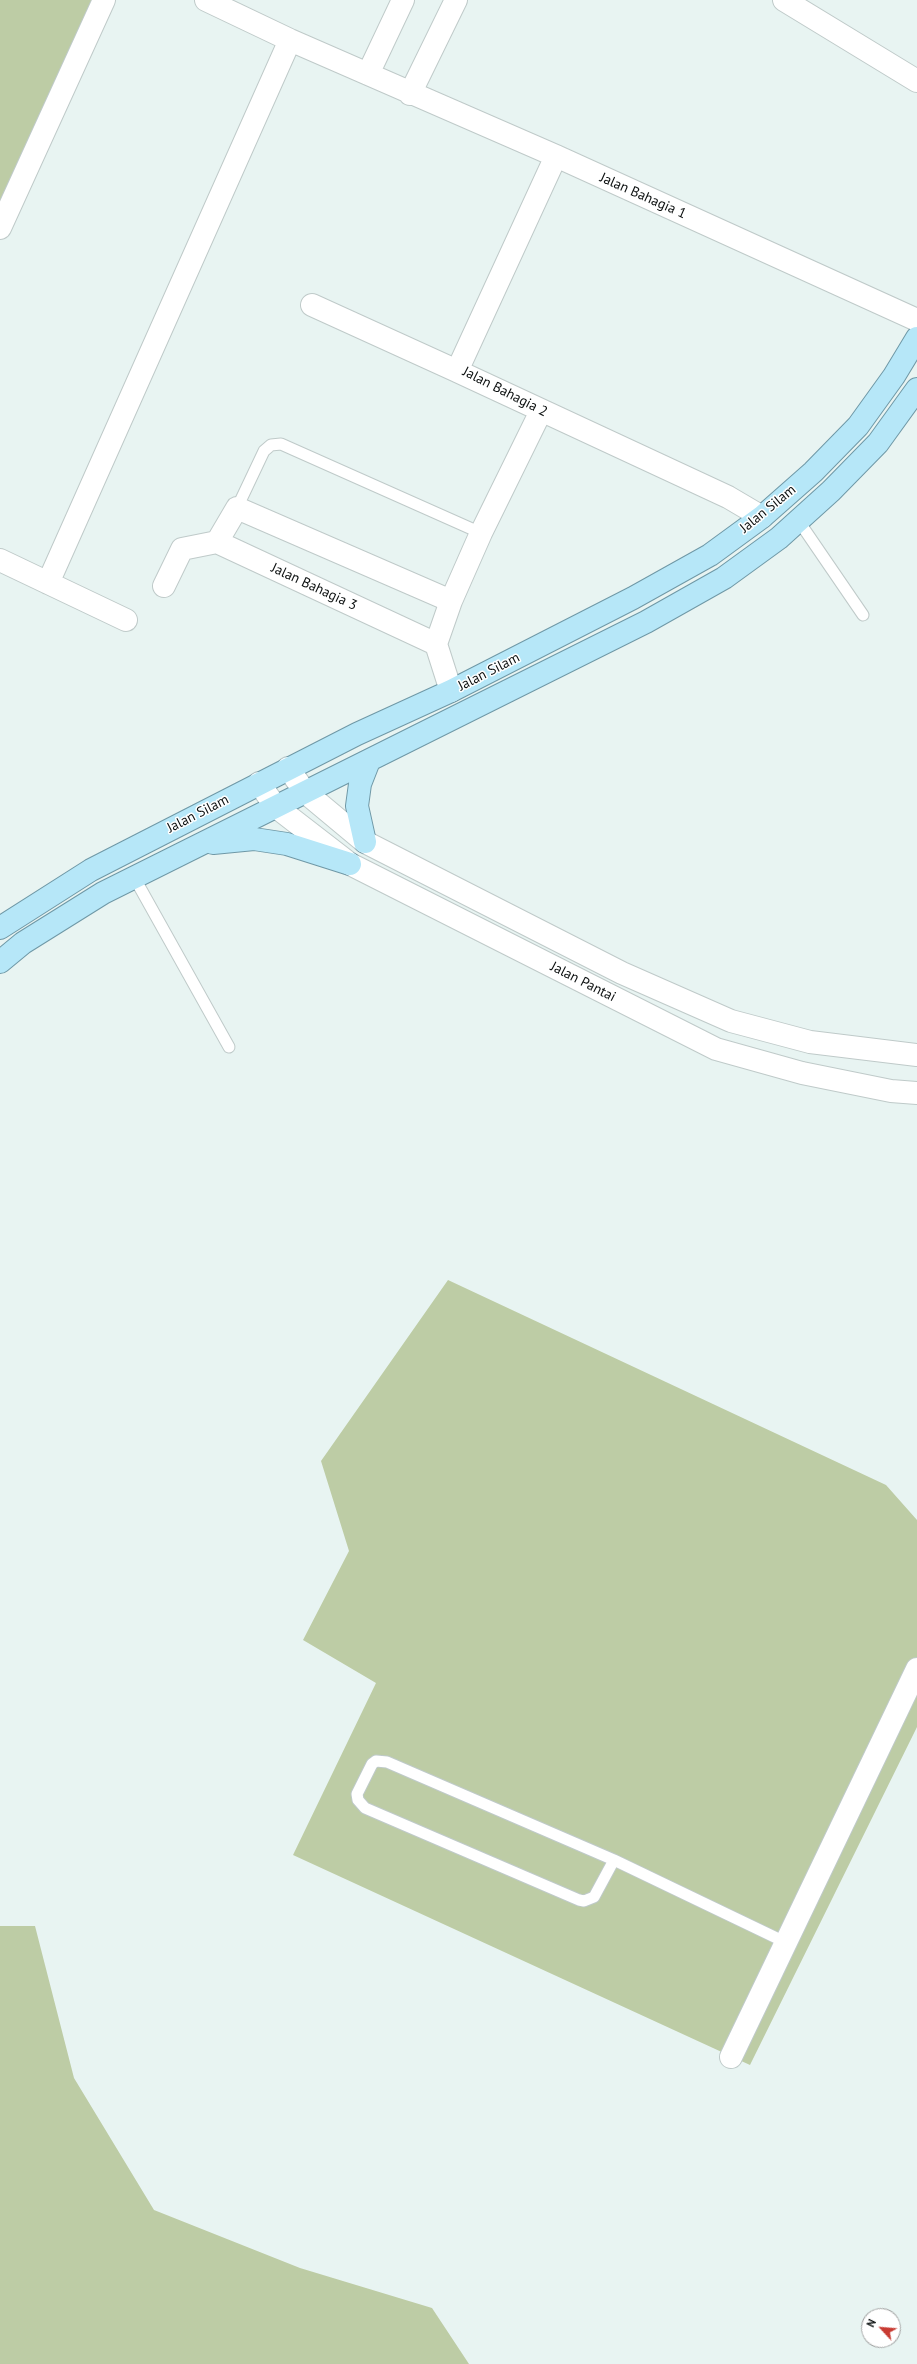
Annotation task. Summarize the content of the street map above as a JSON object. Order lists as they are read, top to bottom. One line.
{"streets":{"highway":["Jalan Silam"],"street":["Jalan Bahagia 1","Jalan Bahagia 2","Jalan Bahagia 3","Jalan Pantai"]},"crossings":[["Jalan Bahagia 1","Jalan Bahagia 2"],["Jalan Bahagia 2","Jalan Silam"],["Jalan Silam","Jalan Pantai"]],"north":"top left"}
